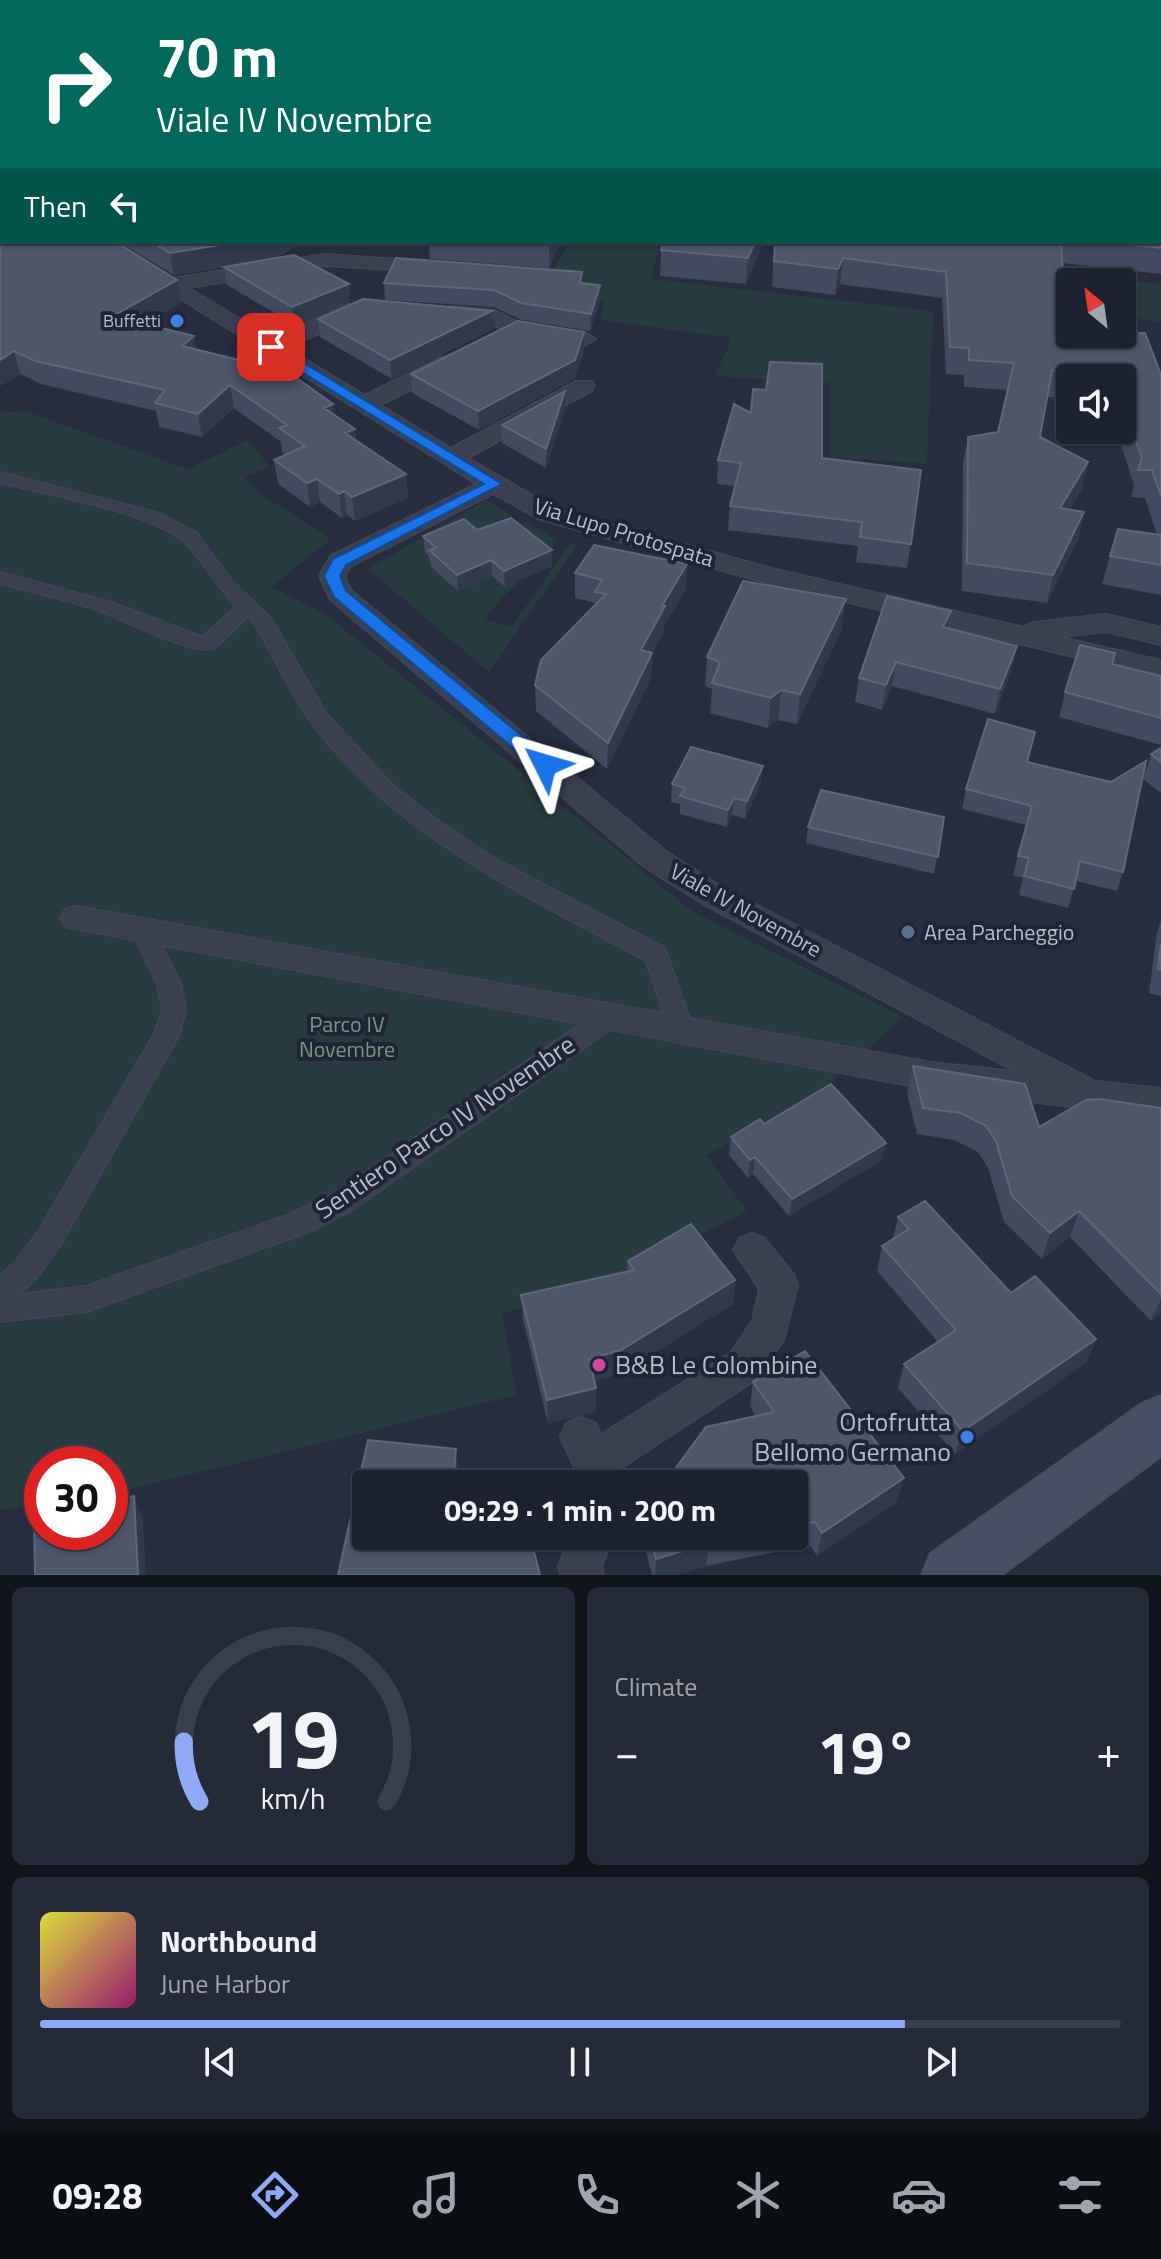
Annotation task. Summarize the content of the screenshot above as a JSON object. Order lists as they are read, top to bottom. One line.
{"streets":{"street":["Via Lupo Protospata","Viale IV Novembre","Sentiero Parco IV Novembre"]},"crossings":[["Via Lupo Protospata","Viale IV Novembre"],["Viale IV Novembre","Sentiero Parco IV Novembre"]],"parks":["Parco IV Novembre"],"places":["Buffetti","Area Parcheggio","B&B Le Colombine","Ortofrutta Bellomo Germano"],"north":"top left","page":{"turn":["70 m","Viale IV Novembre"],"then":"Then","limit":"30","trip":"09:29 · 1 min · 200 m","tile":"Climate","heat":["−","19°","+"],"song":["Northbound","June Harbor"],"tabs":"09:28","gauge":["19","km/h"]}}
